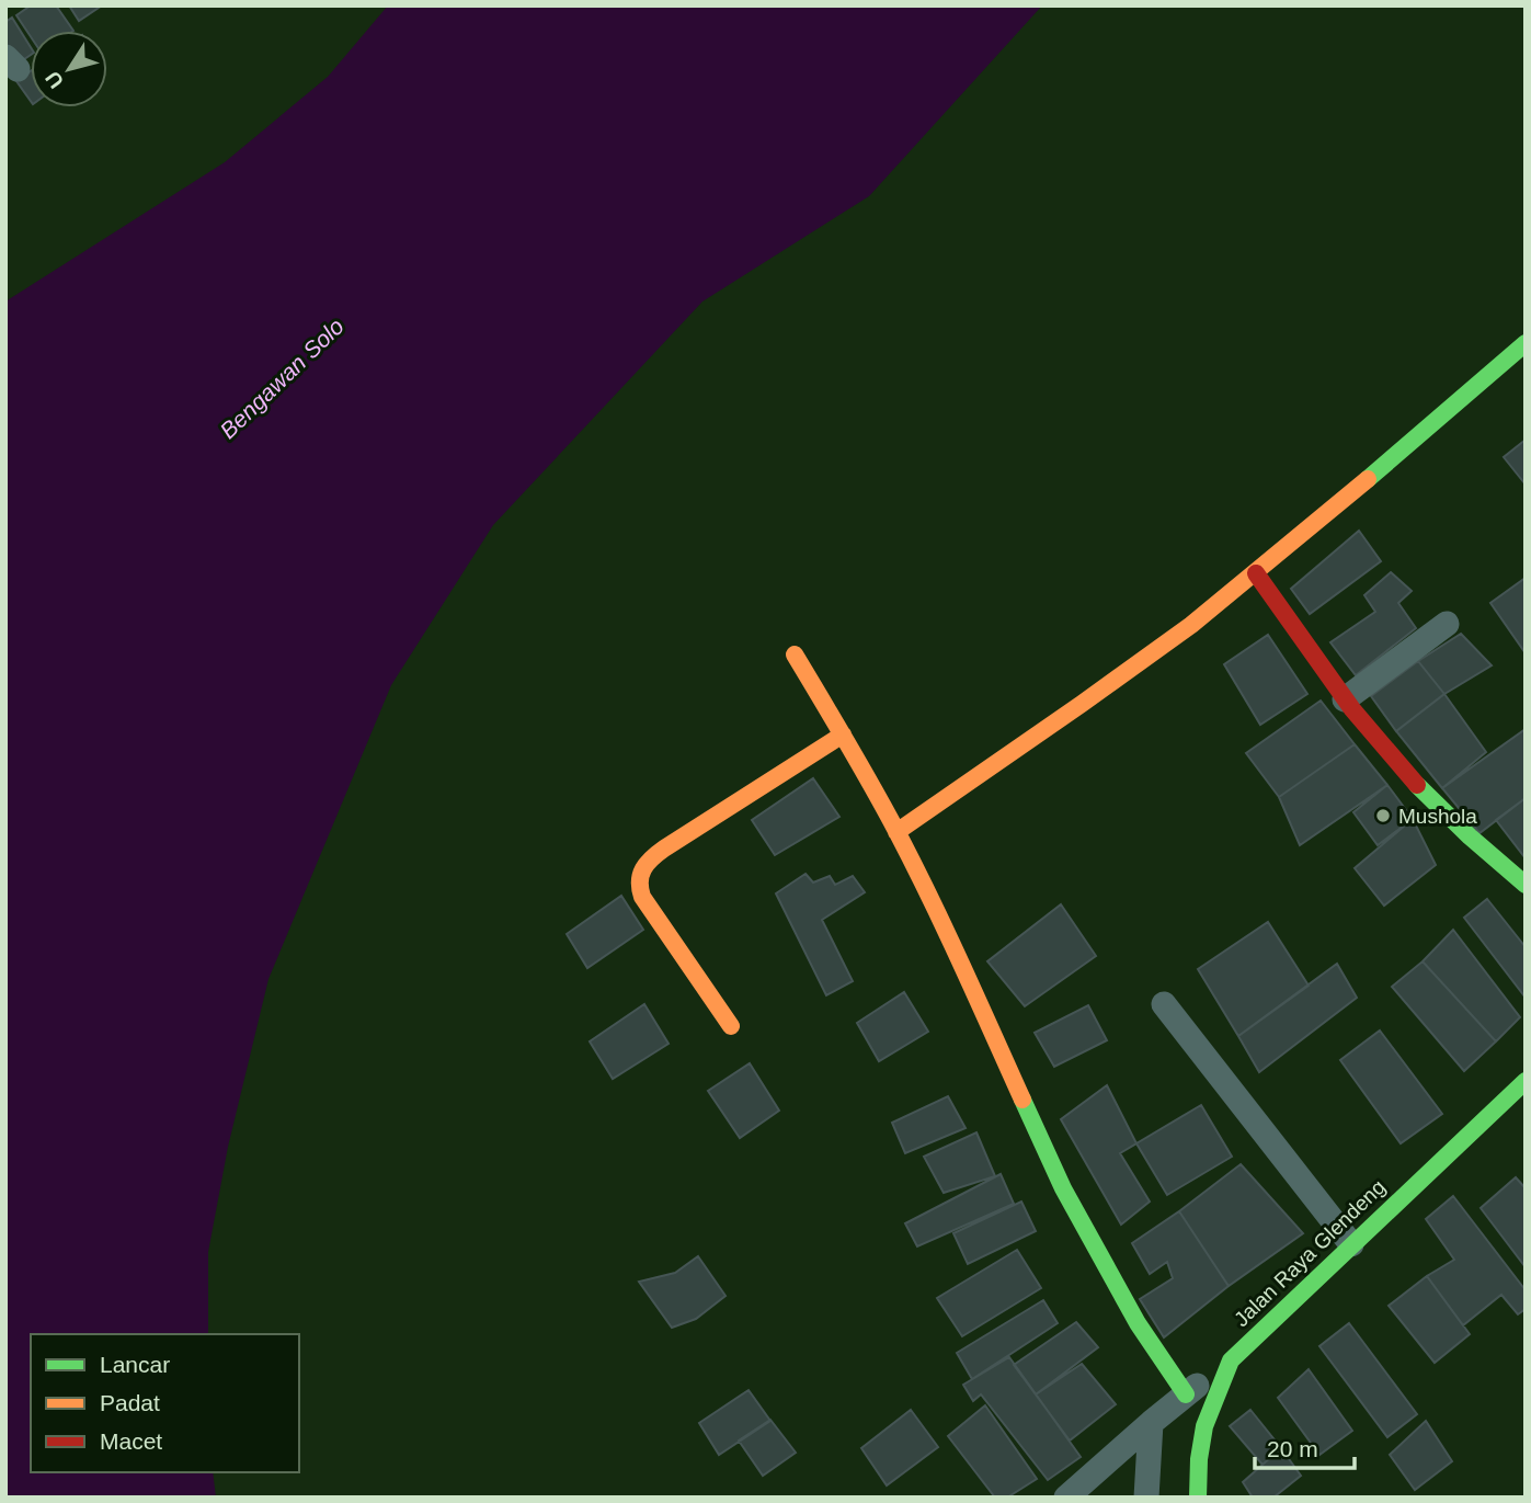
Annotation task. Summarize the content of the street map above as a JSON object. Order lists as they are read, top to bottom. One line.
{"streets":{"street":["Jalan Raya Glendeng"]},"water":["Bengawan Solo"],"places":["Mushola"],"legend":["Lancar","Padat","Macet"],"scale_bar":"20 m","north":"bottom left"}
